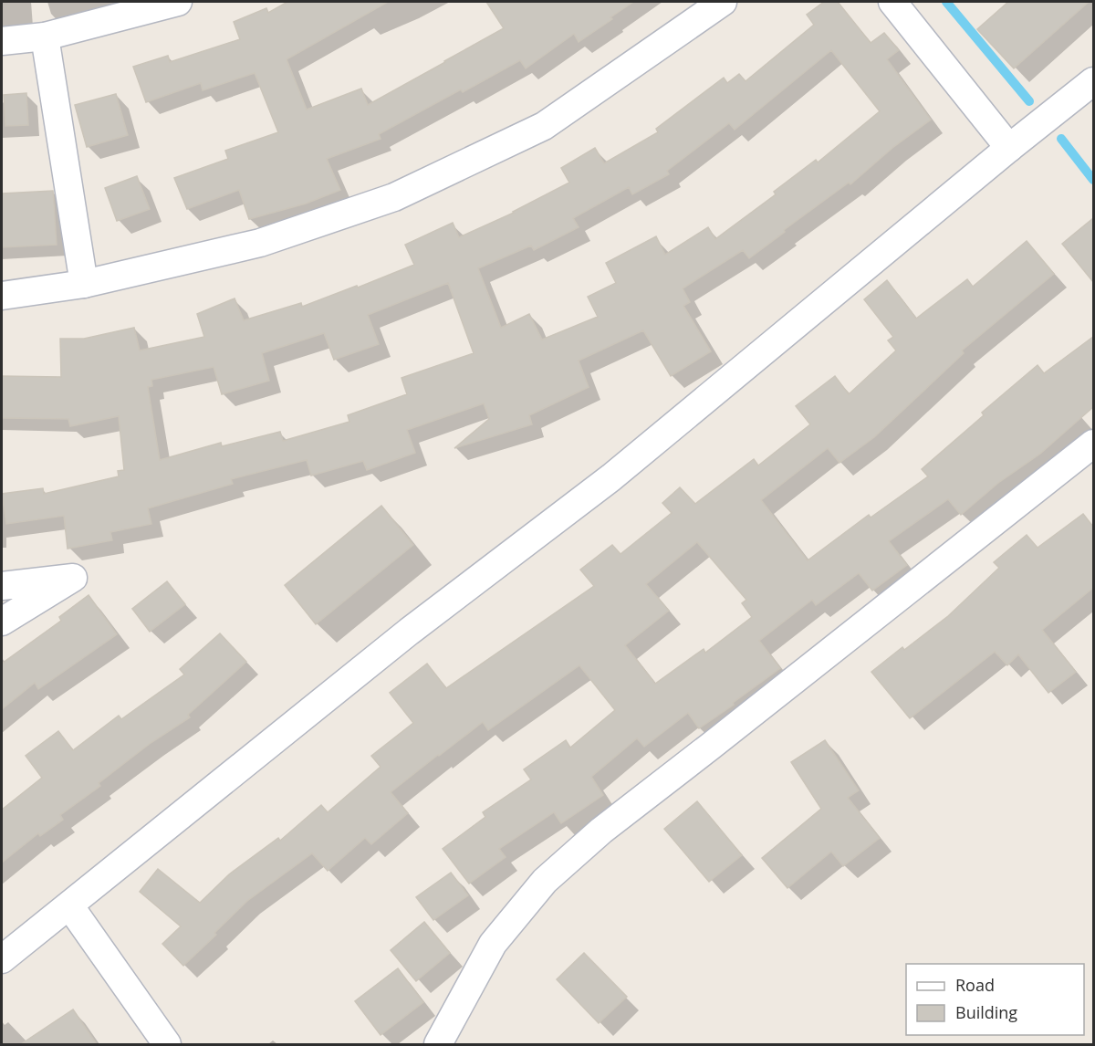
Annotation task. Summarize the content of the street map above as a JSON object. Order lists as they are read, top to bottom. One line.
{"legend":["Road","Building"]}
